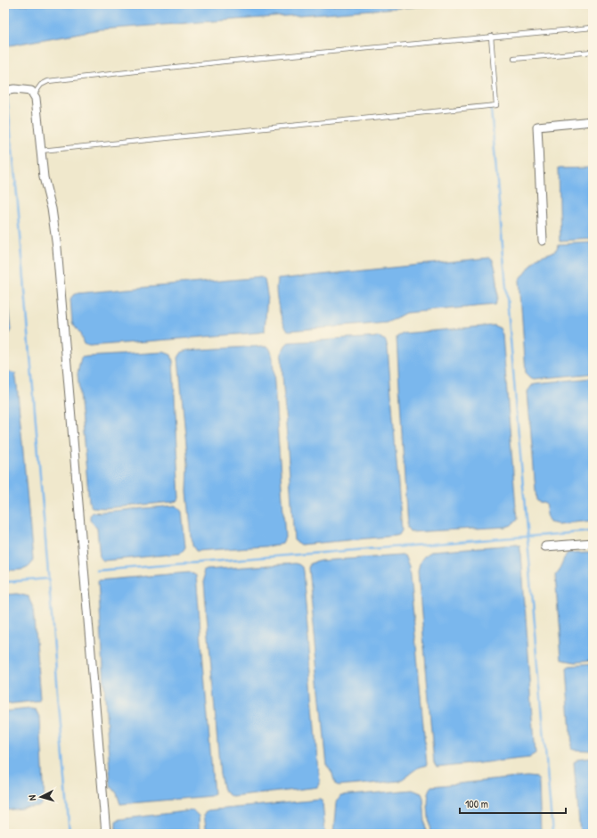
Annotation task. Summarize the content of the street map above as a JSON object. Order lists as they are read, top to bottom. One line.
{"scale_bar":"100 m","north":"left"}
